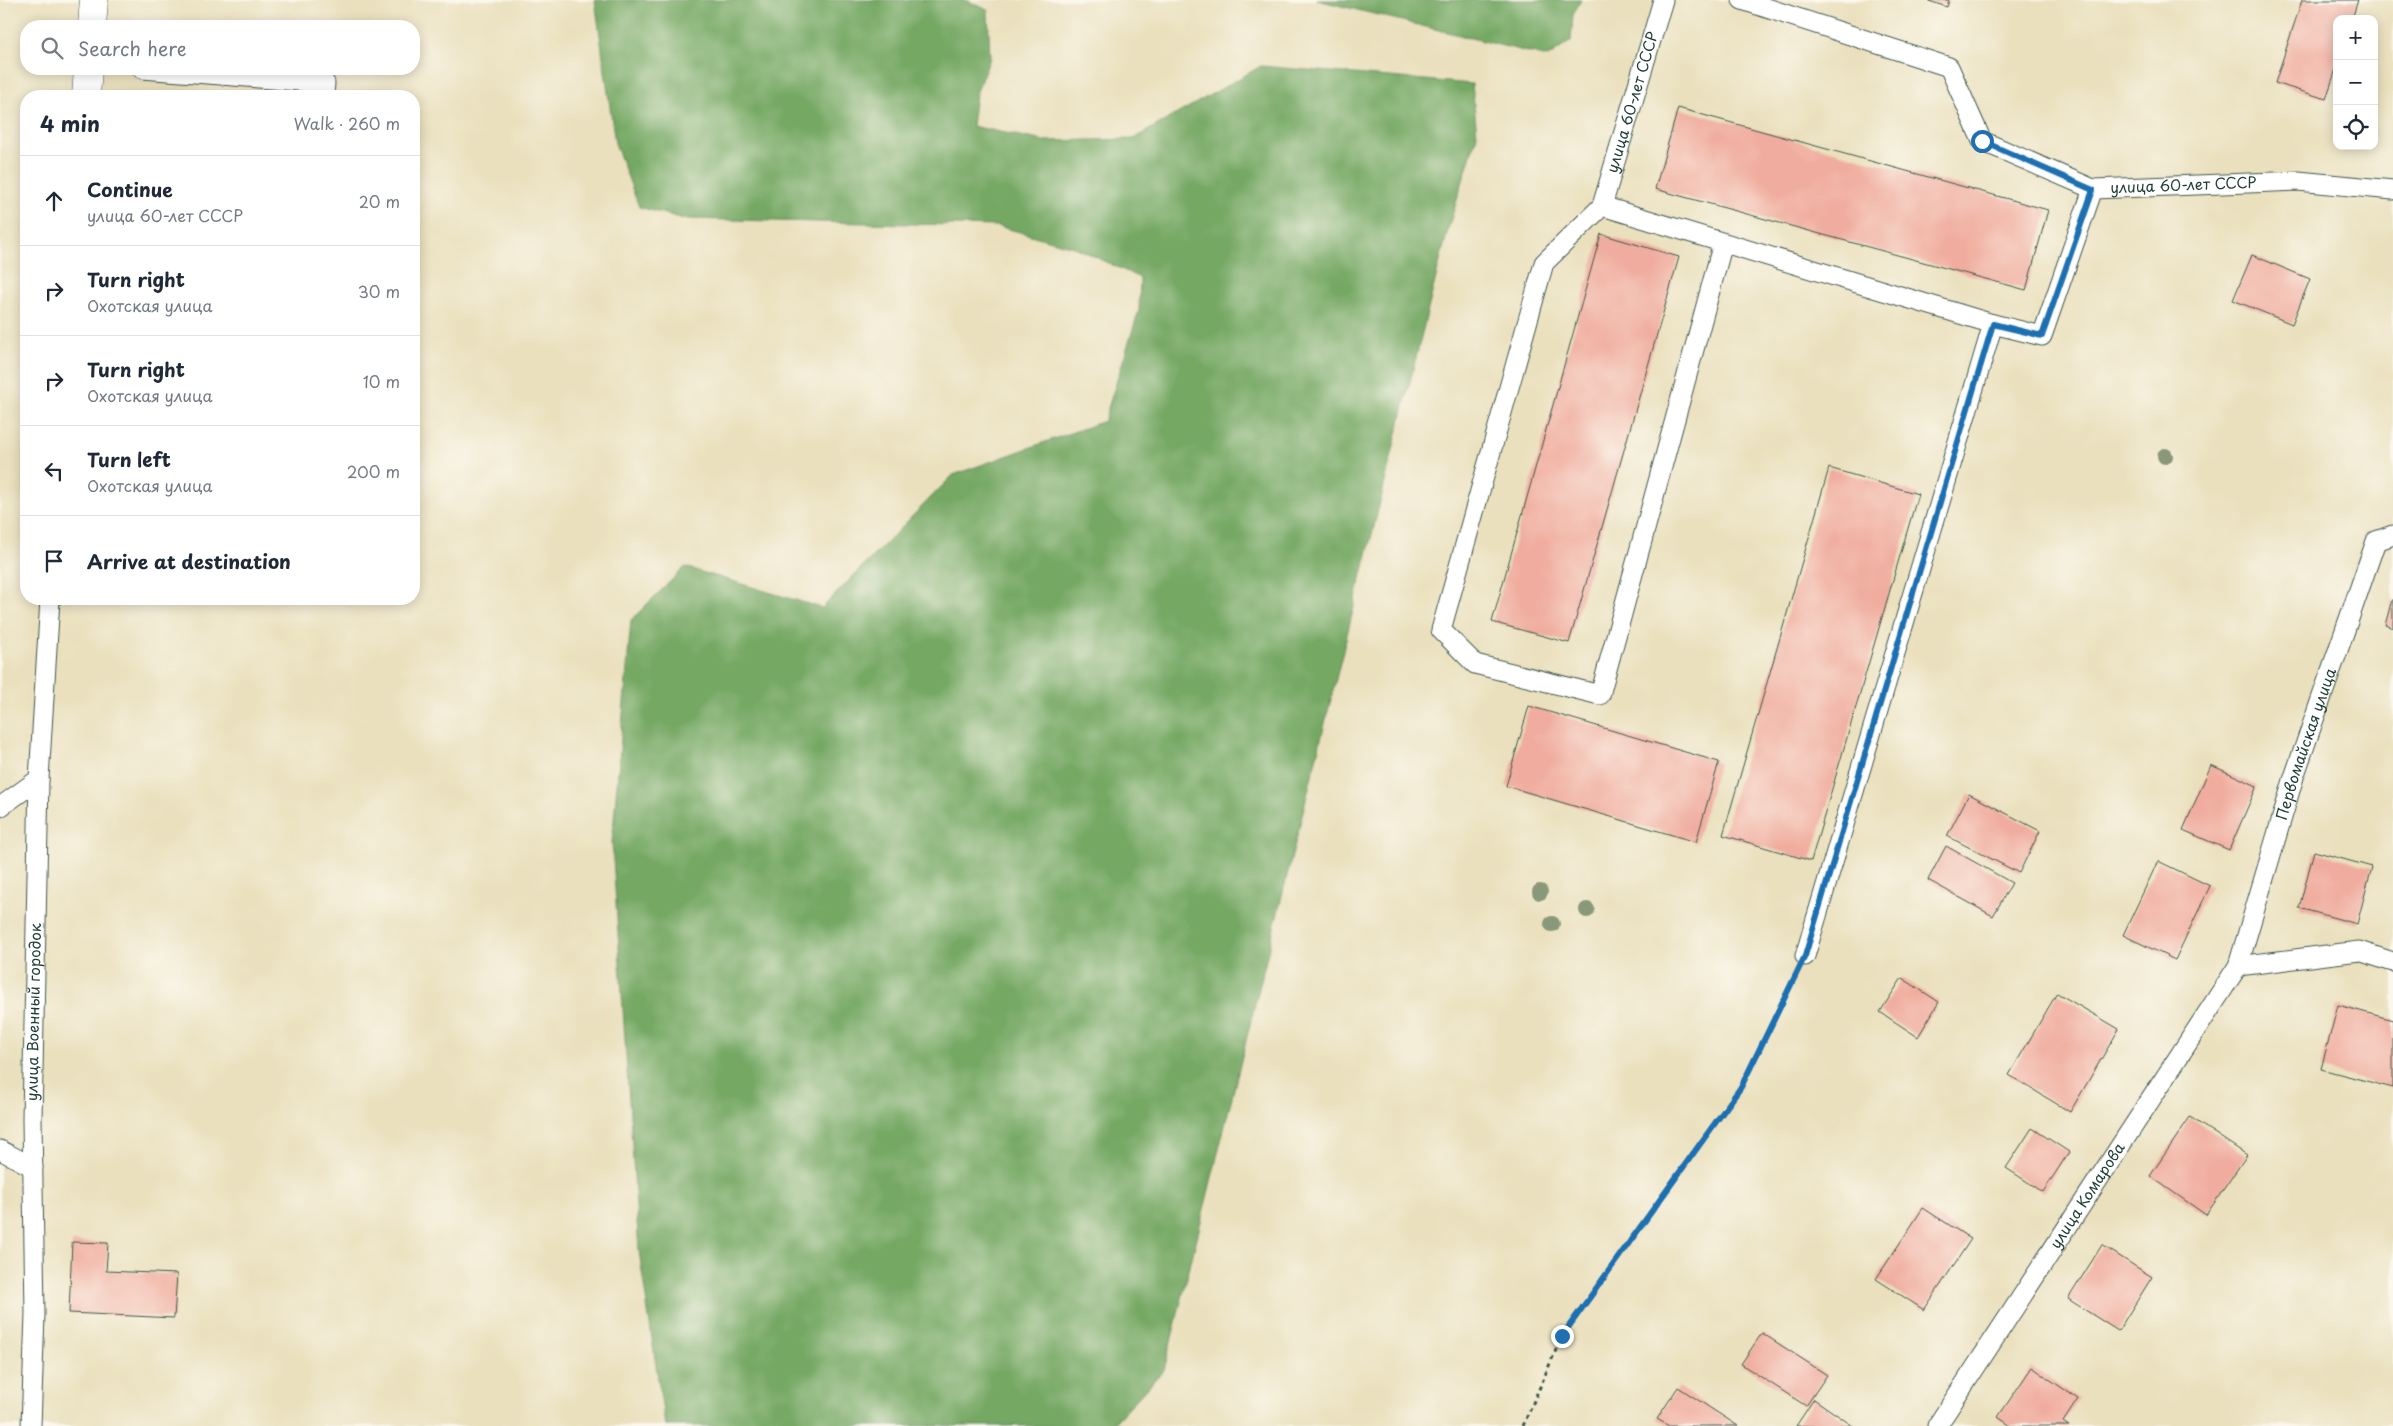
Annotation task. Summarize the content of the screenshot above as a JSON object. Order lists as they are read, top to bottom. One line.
{"streets":{"lane":["улица 60-лет СССР","Первомайская улица","улица Военный городок","улица Комарова"]},"crossings":[["Первомайская улица","улица Комарова"]],"page":{"map_buttons":["+","−"],"search":"Search here","heading":["4 min","Walk · 260 m"],"list":[["Continue","улица 60-лет СССР","20 m"],["Turn right","Охотская улица","30 m"],["Turn right","Охотская улица","10 m"],["Turn left","Охотская улица","200 m"],"Arrive at destination"]}}
